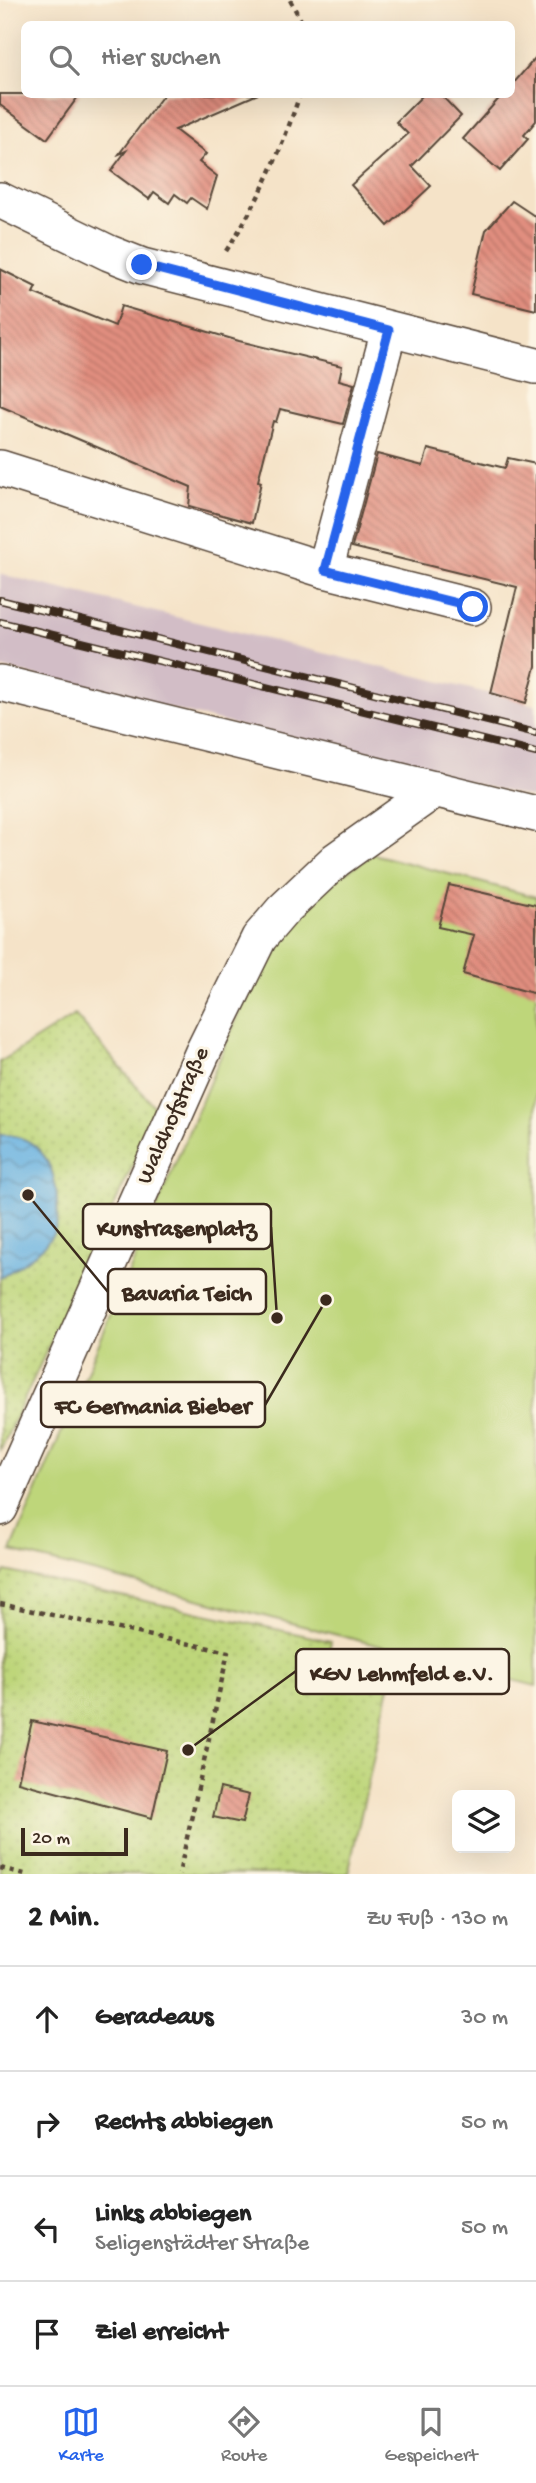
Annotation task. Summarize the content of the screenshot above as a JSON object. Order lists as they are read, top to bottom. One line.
{"streets":{"street":["Waldhofstraße"]},"places":["Bavaria Teich","FC Germania Bieber","Kunstrasenplatz","KGV Lehmfeld e.V."],"scale_bar":"20 m","page":{"search":"Hier suchen","scale":"20 m","heading":["2 Min.","Zu Fuß · 130 m"],"list":[["Geradeaus","30 m"],["Rechts abbiegen","50 m"],["Links abbiegen","Seligenstädter Straße","50 m"],"Ziel erreicht"],"nav":["Karte","Route","Gespeichert"]}}
